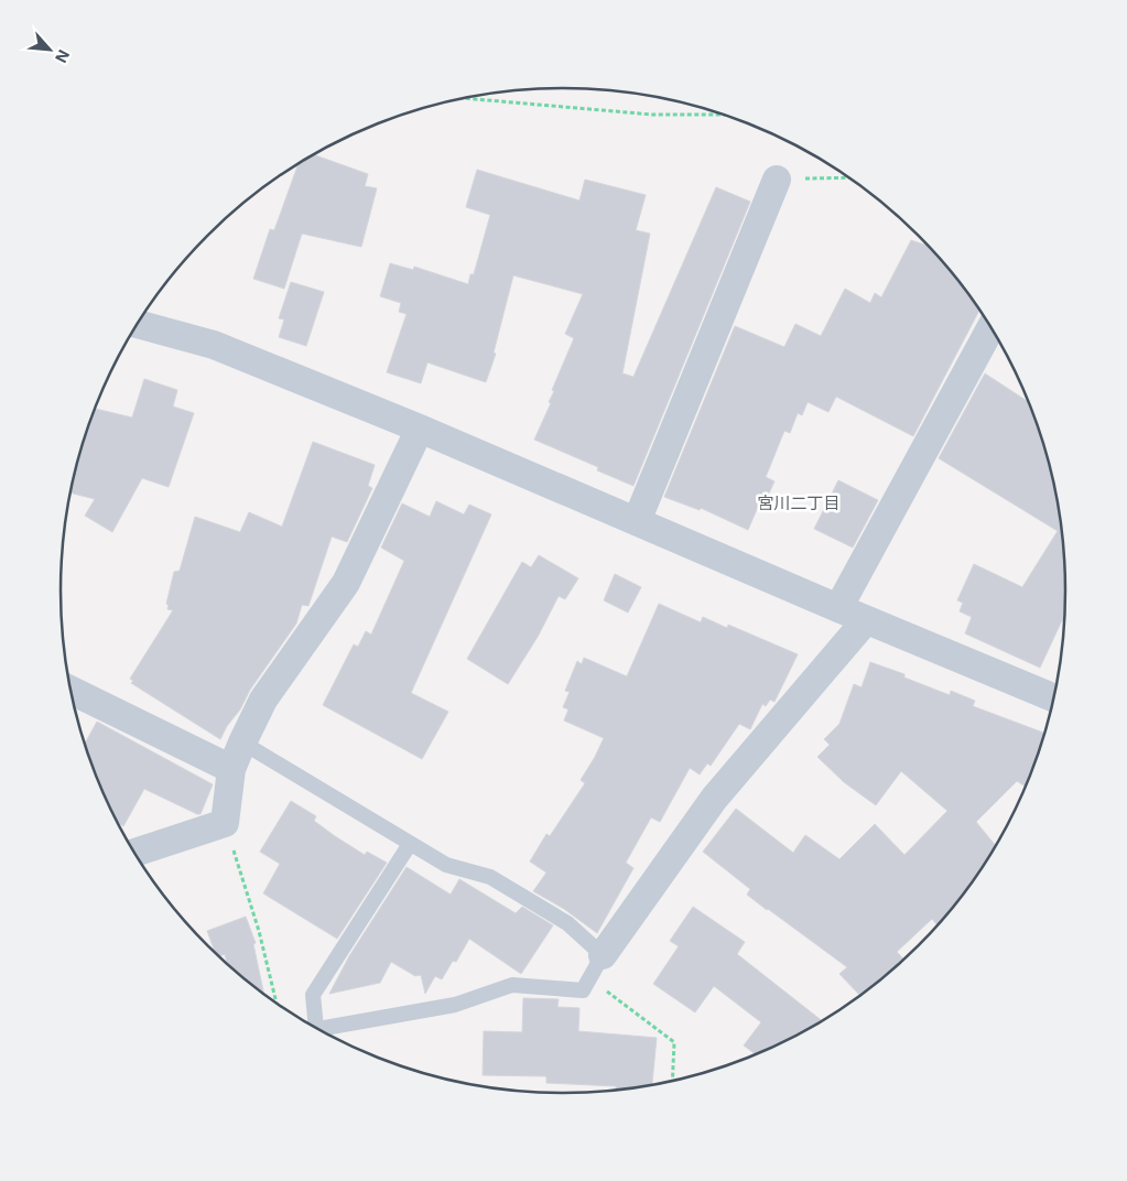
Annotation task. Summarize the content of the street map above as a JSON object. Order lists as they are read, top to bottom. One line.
{"districts":["宮川二丁目"],"north":"bottom right"}
